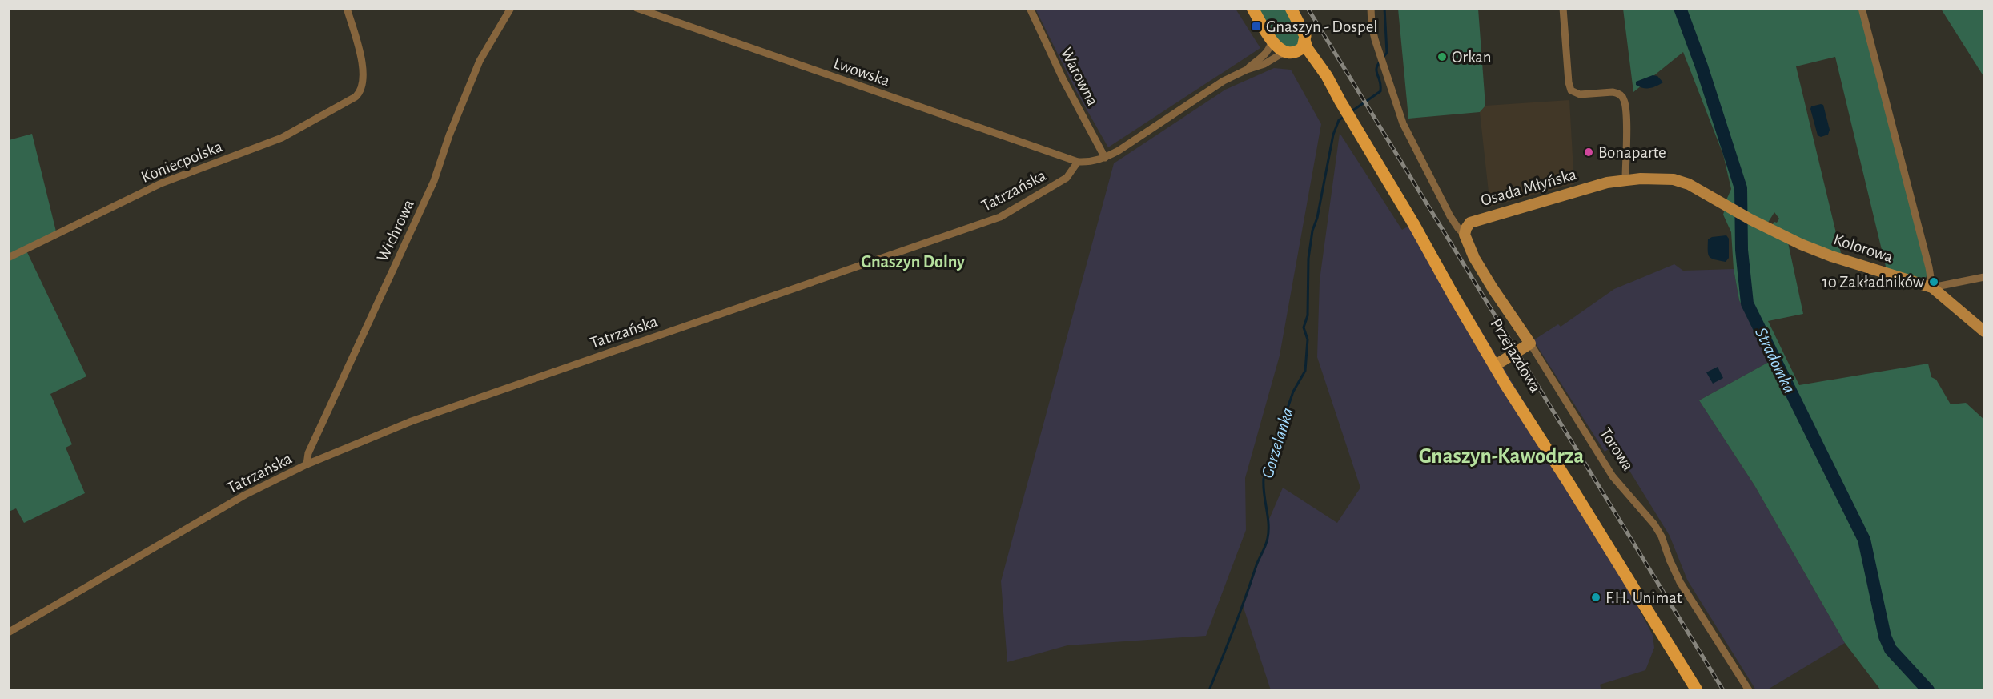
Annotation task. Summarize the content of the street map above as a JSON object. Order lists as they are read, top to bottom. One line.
{"streets":{"main road":["Przejazdowa"],"street":["Lwowska","Warowna","Koniecpolska","Osada Młyńska","Tatrzańska","Wichrowa","Kolorowa","Torowa"]},"crossings":[["Lwowska","Tatrzańska"],["Osada Młyńska","Kolorowa"],["Osada Młyńska","Torowa"],["Tatrzańska","Wichrowa"]],"districts":["Gnaszyn Dolny","Gnaszyn-Kawodrza"],"water":["Stradomka","Gorzelanka"],"places":{"transit":["Gnaszyn - Dospel"],"other":["Orkan","Bonaparte","10 Zakładników","F.H. Unimat"]}}
